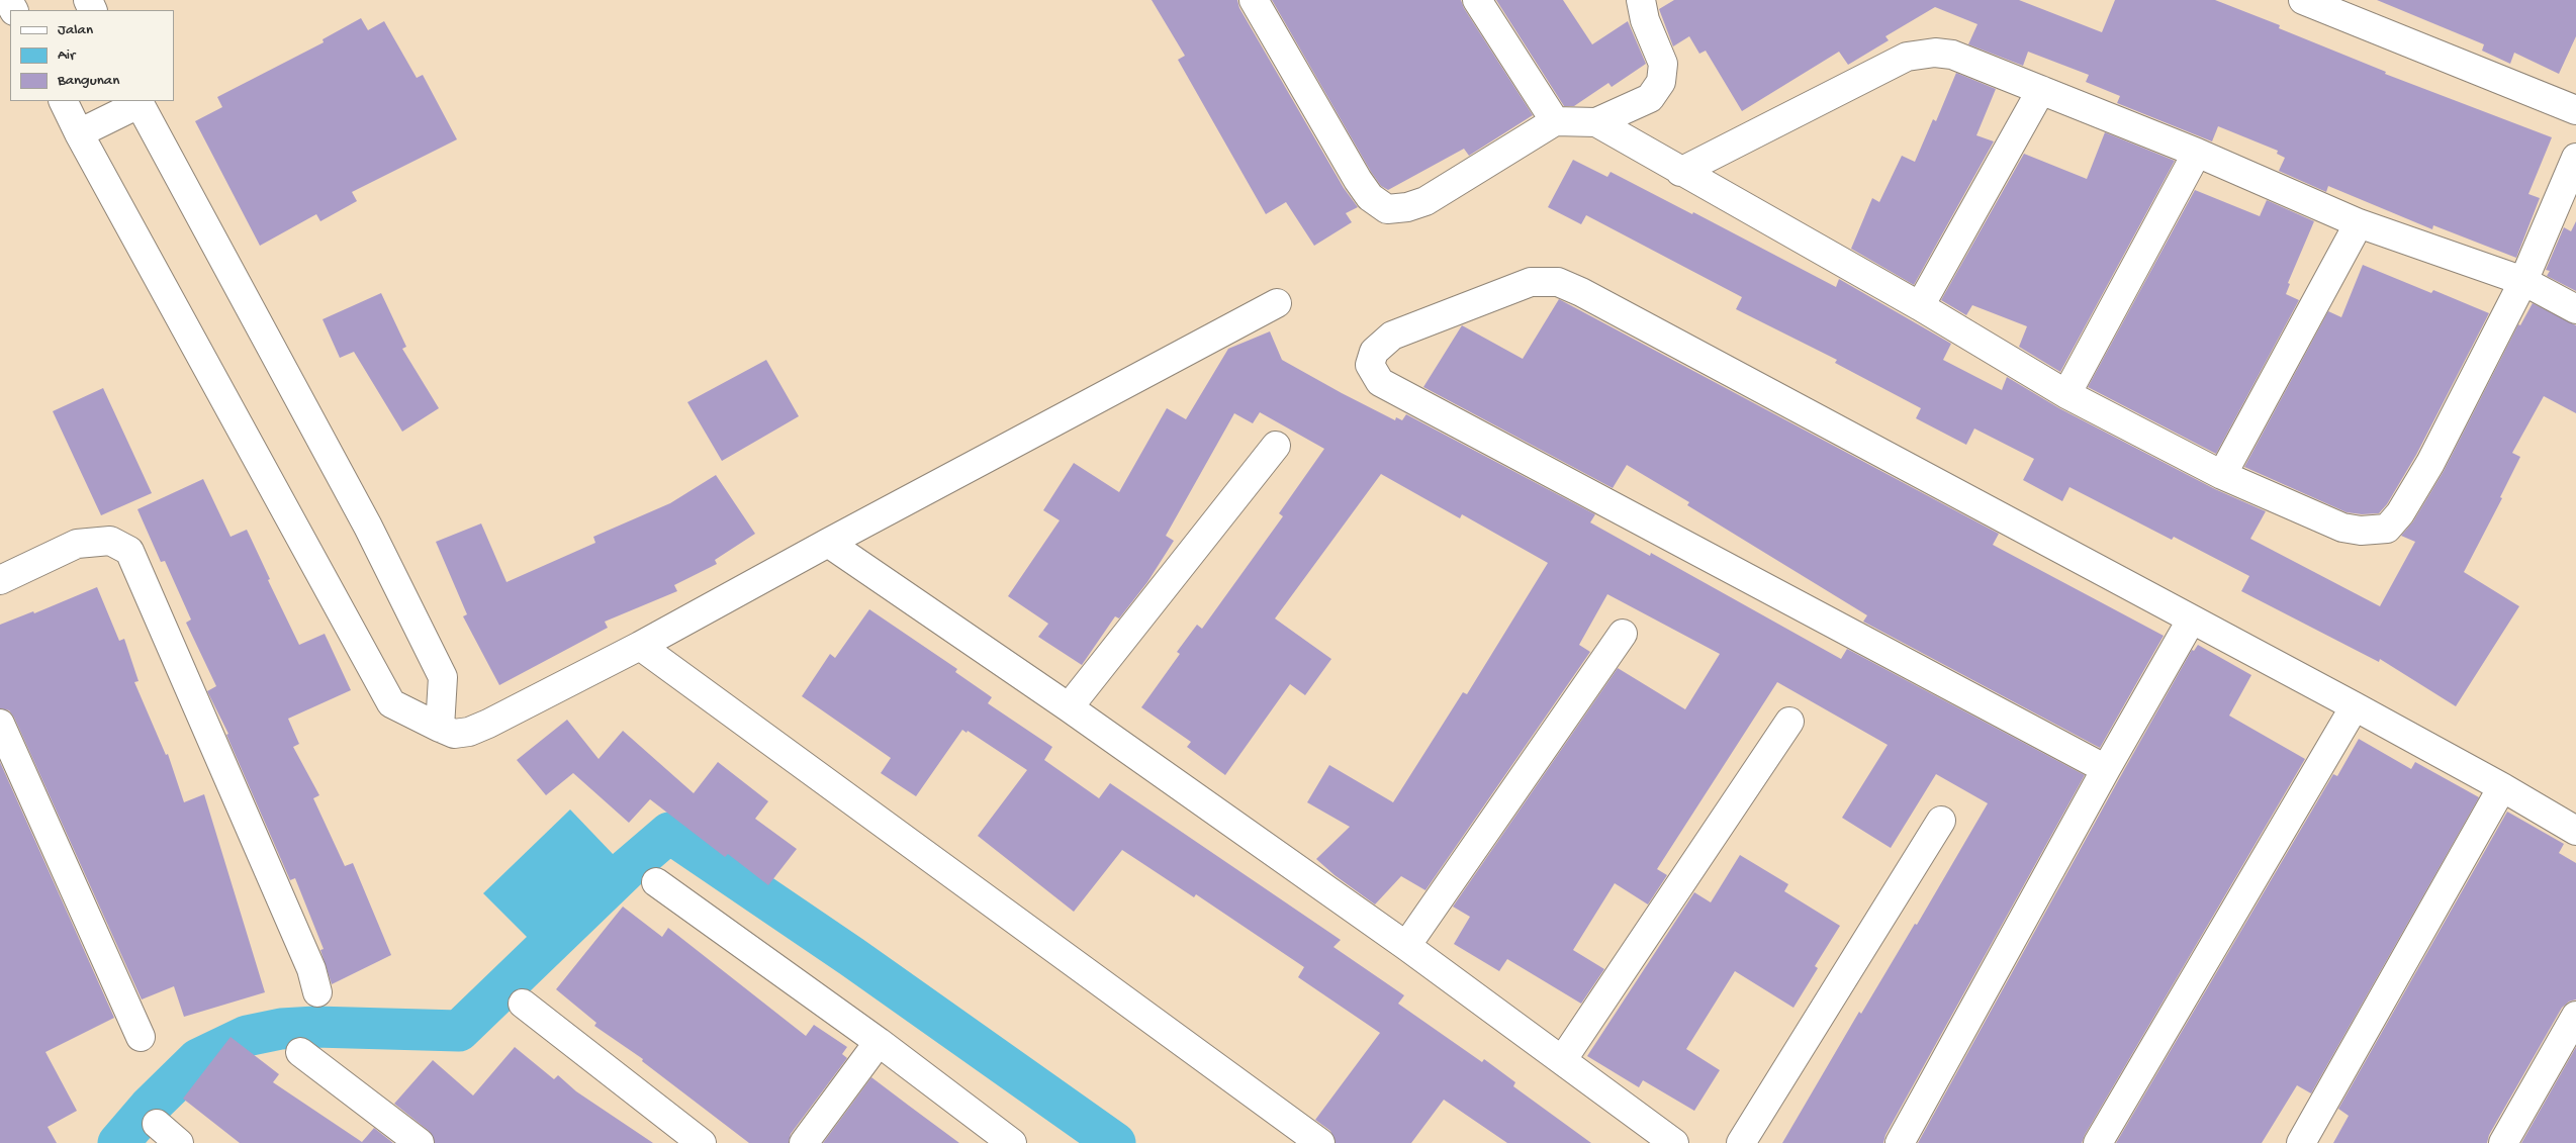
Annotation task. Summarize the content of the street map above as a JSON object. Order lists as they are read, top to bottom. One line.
{"legend":["Jalan","Air","Bangunan"]}
